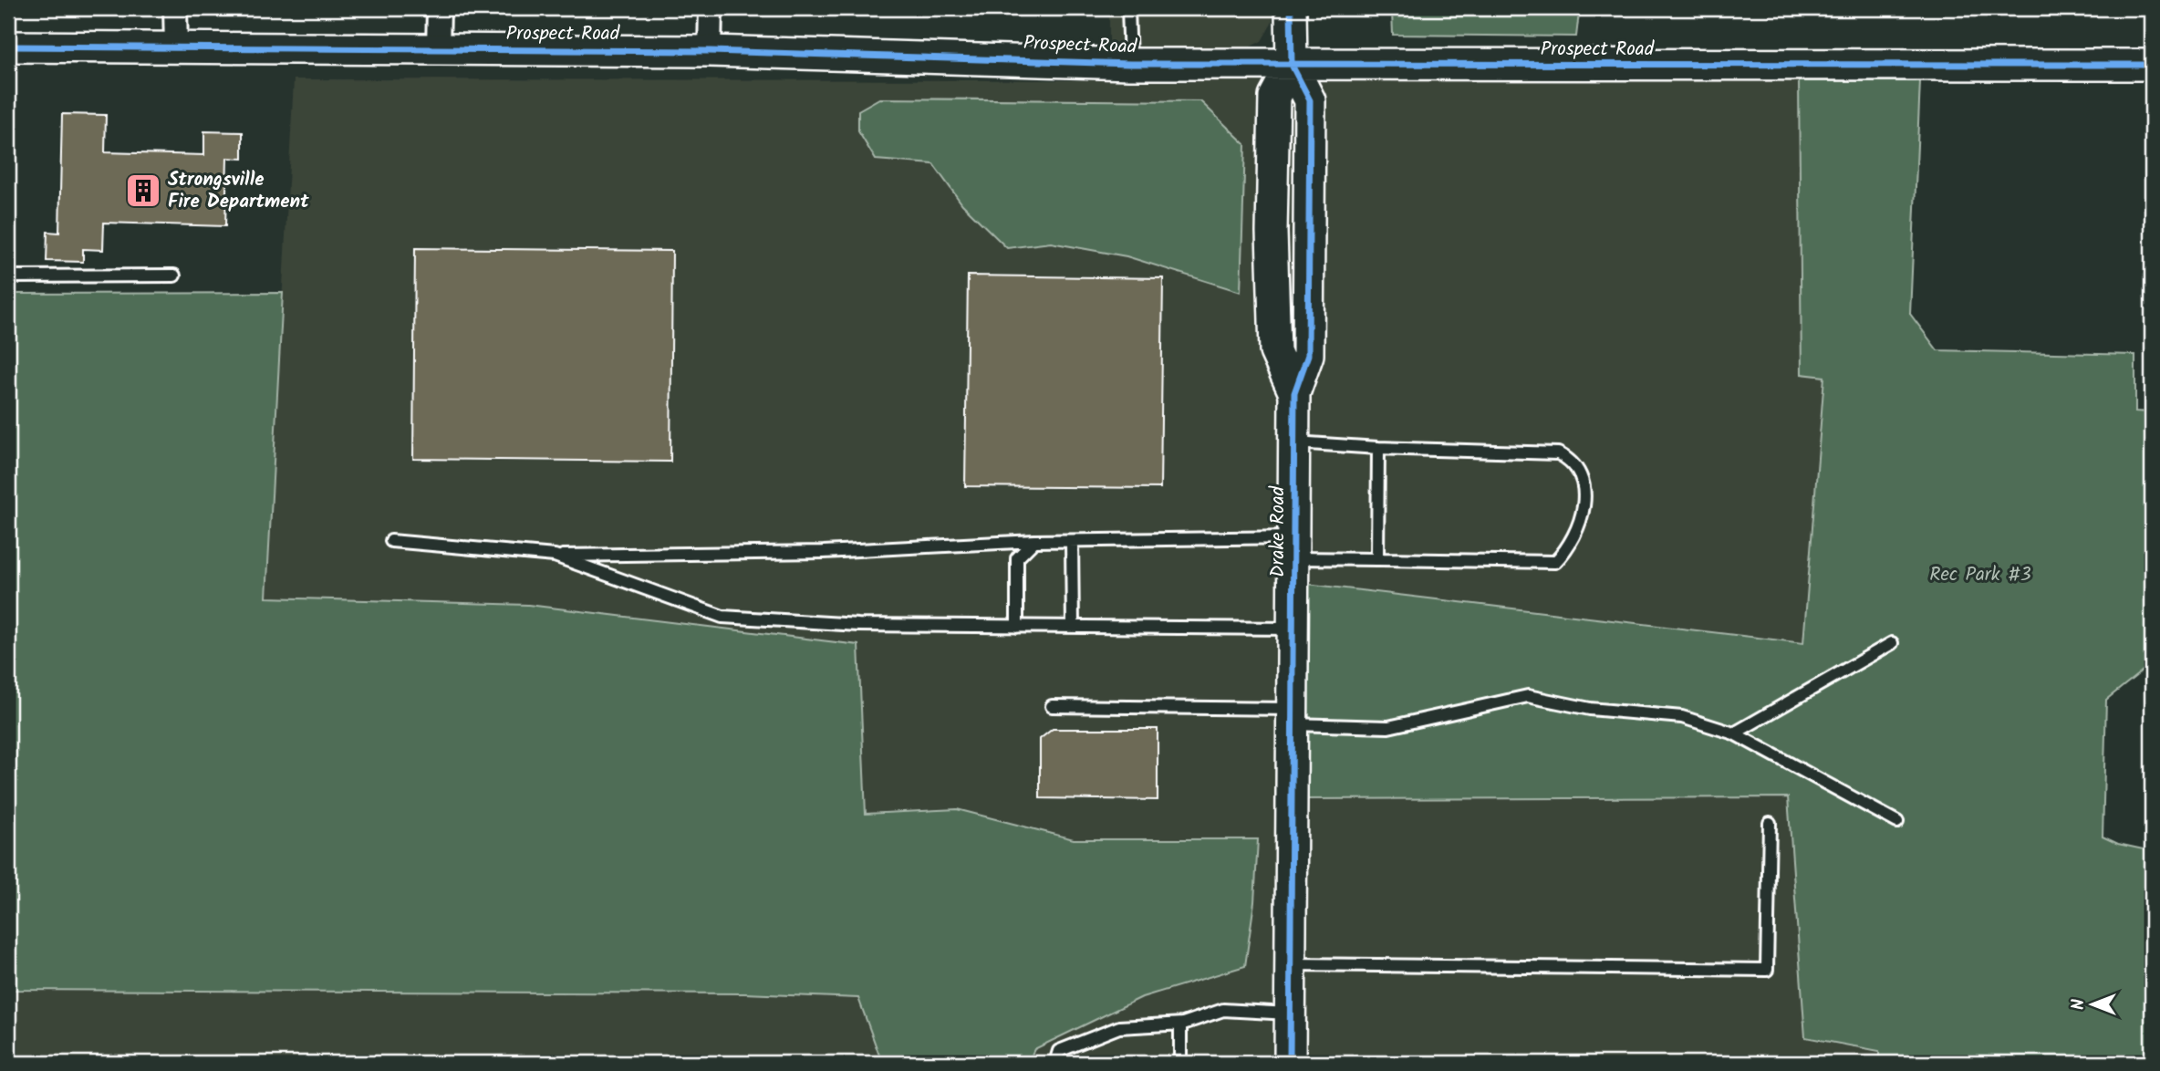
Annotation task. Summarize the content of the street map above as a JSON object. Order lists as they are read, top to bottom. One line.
{"streets":{"street":["Prospect Road","Drake Road"]},"crossings":[["Prospect Road","Drake Road"]],"parks":["Rec Park #3"],"places":{"building":["Strongsville Fire Department"]},"north":"left"}
